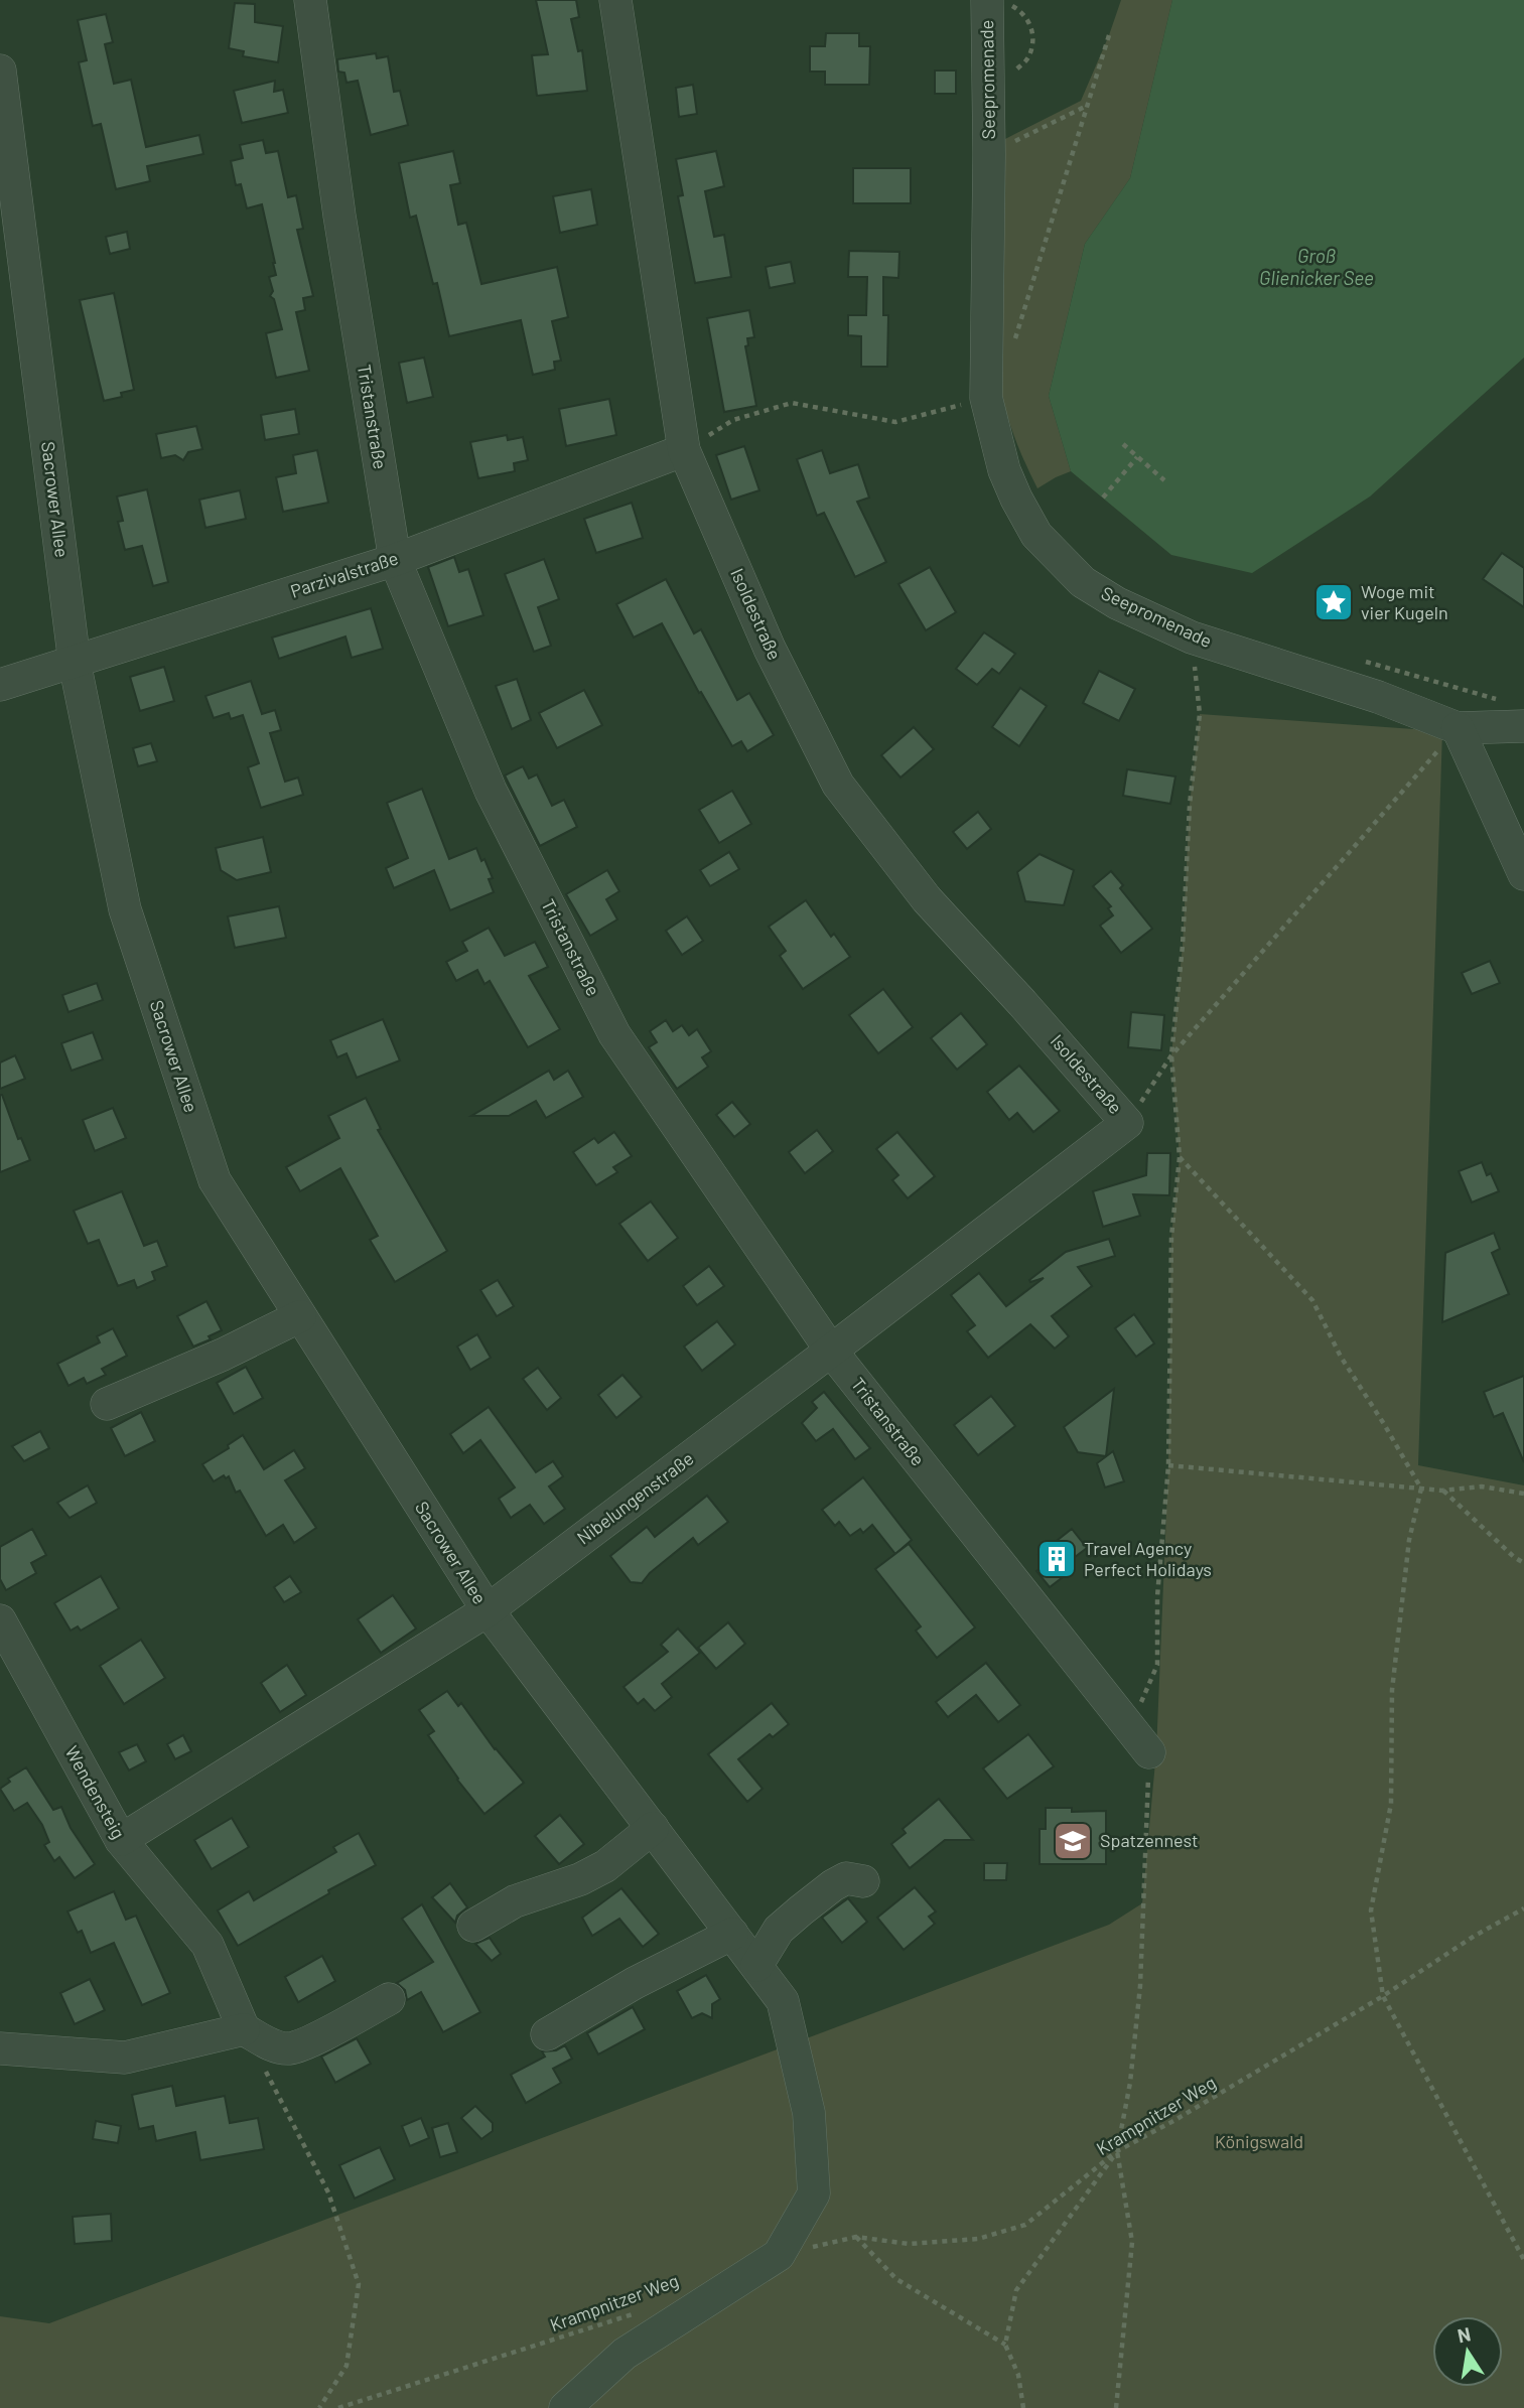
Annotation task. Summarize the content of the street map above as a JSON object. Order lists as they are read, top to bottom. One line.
{"streets":{"street":["Seepromenade","Tristanstraße","Sacrower Allee","Parzivalstraße","Isoldestraße","Nibelungenstraße","Wendensteig"],"path":["Krampnitzer Weg"]},"crossings":[["Tristanstraße","Parzivalstraße"],["Tristanstraße","Nibelungenstraße"],["Sacrower Allee","Parzivalstraße"],["Sacrower Allee","Nibelungenstraße"],["Sacrower Allee","Krampnitzer Weg"],["Parzivalstraße","Isoldestraße"],["Isoldestraße","Nibelungenstraße"],["Nibelungenstraße","Wendensteig"]],"water":["Groß Glienicker See"],"parks":["Königswald"],"places":{"place":["Woge mit vier Kugeln"],"building":["Travel Agency Perfect Holidays"],"school or university":["Spatzennest"]},"north":"top"}
